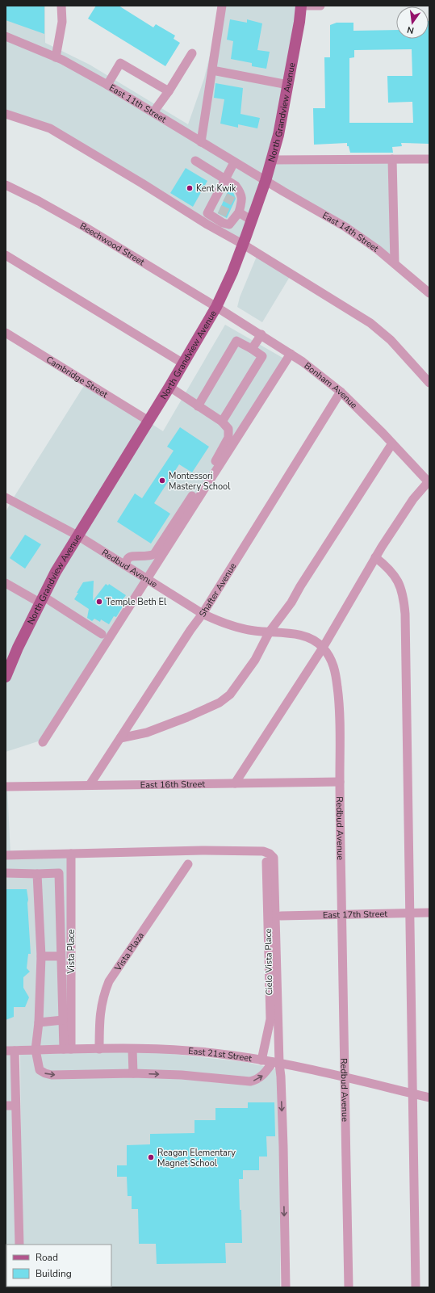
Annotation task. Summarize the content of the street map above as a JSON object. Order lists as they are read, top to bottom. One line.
{"streets":{"main road":["North Grandview Avenue"],"street":["East 11th Street","East 14th Street","Beechwood Street","Cambridge Street","Bonham Avenue","Redbud Avenue","Shafter Avenue","East 16th Street","East 17th Street","Vista Place","Vista Plaza","Cielo Vista Place","East 21st Street"]},"crossings":[["East 11th Street","North Grandview Avenue"],["East 11th Street","East 14th Street"],["North Grandview Avenue","East 14th Street"],["North Grandview Avenue","Beechwood Street"],["North Grandview Avenue","Cambridge Street"],["North Grandview Avenue","Bonham Avenue"],["North Grandview Avenue","Redbud Avenue"],["Beechwood Street","Bonham Avenue"],["Bonham Avenue","Shafter Avenue"],["Redbud Avenue","Shafter Avenue"],["Redbud Avenue","East 16th Street"],["Redbud Avenue","East 17th Street"],["Redbud Avenue","East 21st Street"],["Shafter Avenue","East 16th Street"],["Vista Place","East 21st Street"],["Vista Plaza","East 21st Street"],["Cielo Vista Place","East 21st Street"]],"places":["Kent Kwik","Montessori Mastery School","Temple Beth El","Reagan Elementary Magnet School"],"legend":["Road","Building"],"north":"bottom"}
